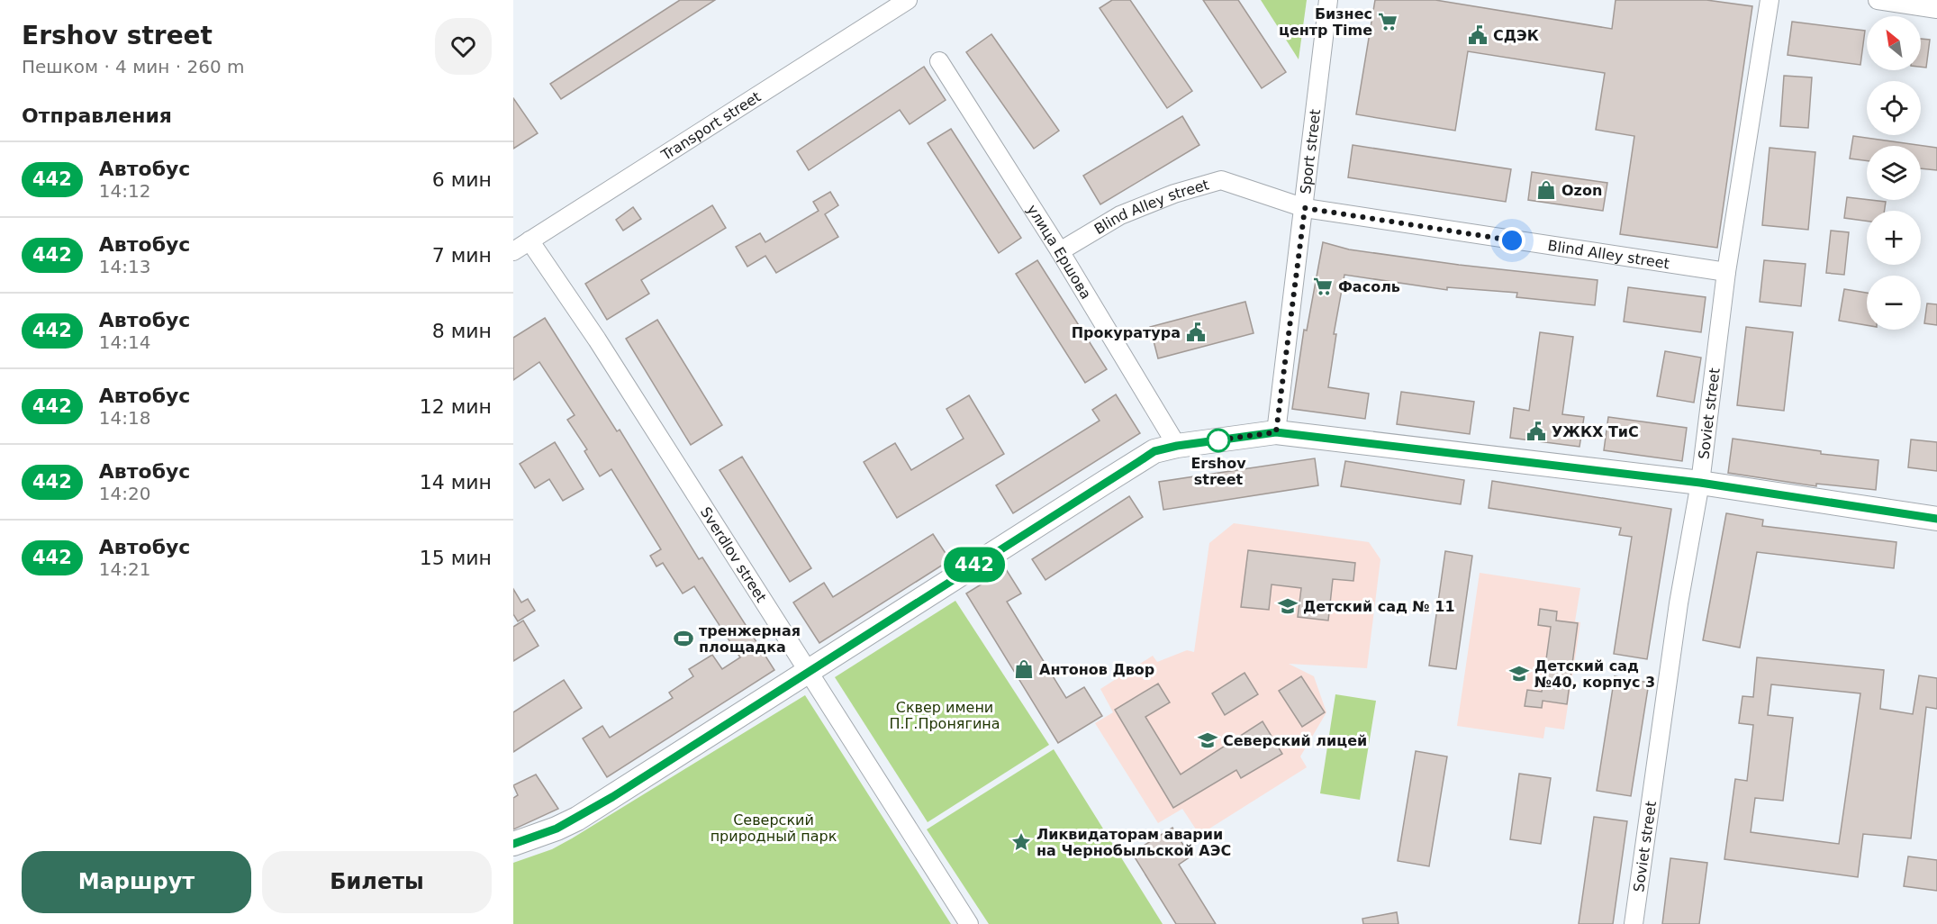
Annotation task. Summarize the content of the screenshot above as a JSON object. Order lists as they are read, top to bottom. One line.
{"streets":{"street":["Transport street","Sport street","Blind Alley street","улица Ершова","Soviet street","Sverdlov street"]},"crossings":[["Transport street","Sverdlov street"],["Sport street","Blind Alley street"],["Blind Alley street","улица Ершова"],["Blind Alley street","Soviet street"]],"parks":["Сквер имени П.Г.Пронягина","Северский природный парк"],"places":{"supermarket":["Бизнес центр Time","Фасоль"],"public building":["СДЭК","Прокуратура","УЖКХ ТиС"],"shop":["Ozon","Антонов Двор"],"other":["Ershov street"],"school or university":["Детский сад № 11","Детский сад №40, корпус 3","Северский лицей"],"sports":["тренжерная площадка"],"place":["Ликвидаторам аварии на Чернобыльской АЭС"]},"lines":["bus line 442"],"north":"top left","page":{"heading":[["Ershov street","Пешком · 4 мин · 260 m"],"Отправления"],"on_map":"442","map_buttons":["+","−"],"list":[{"mark":"442","name":"Автобус","note":"14:12","value":"6 мин"},{"mark":"442","name":"Автобус","note":"14:13","value":"7 мин"},{"mark":"442","name":"Автобус","note":"14:14","value":"8 мин"},{"mark":"442","name":"Автобус","note":"14:18","value":"12 мин"},{"mark":"442","name":"Автобус","note":"14:20","value":"14 мин"},{"mark":"442","name":"Автобус","note":"14:21","value":"15 мин"}],"buttons":["Маршрут","Билеты"]}}
